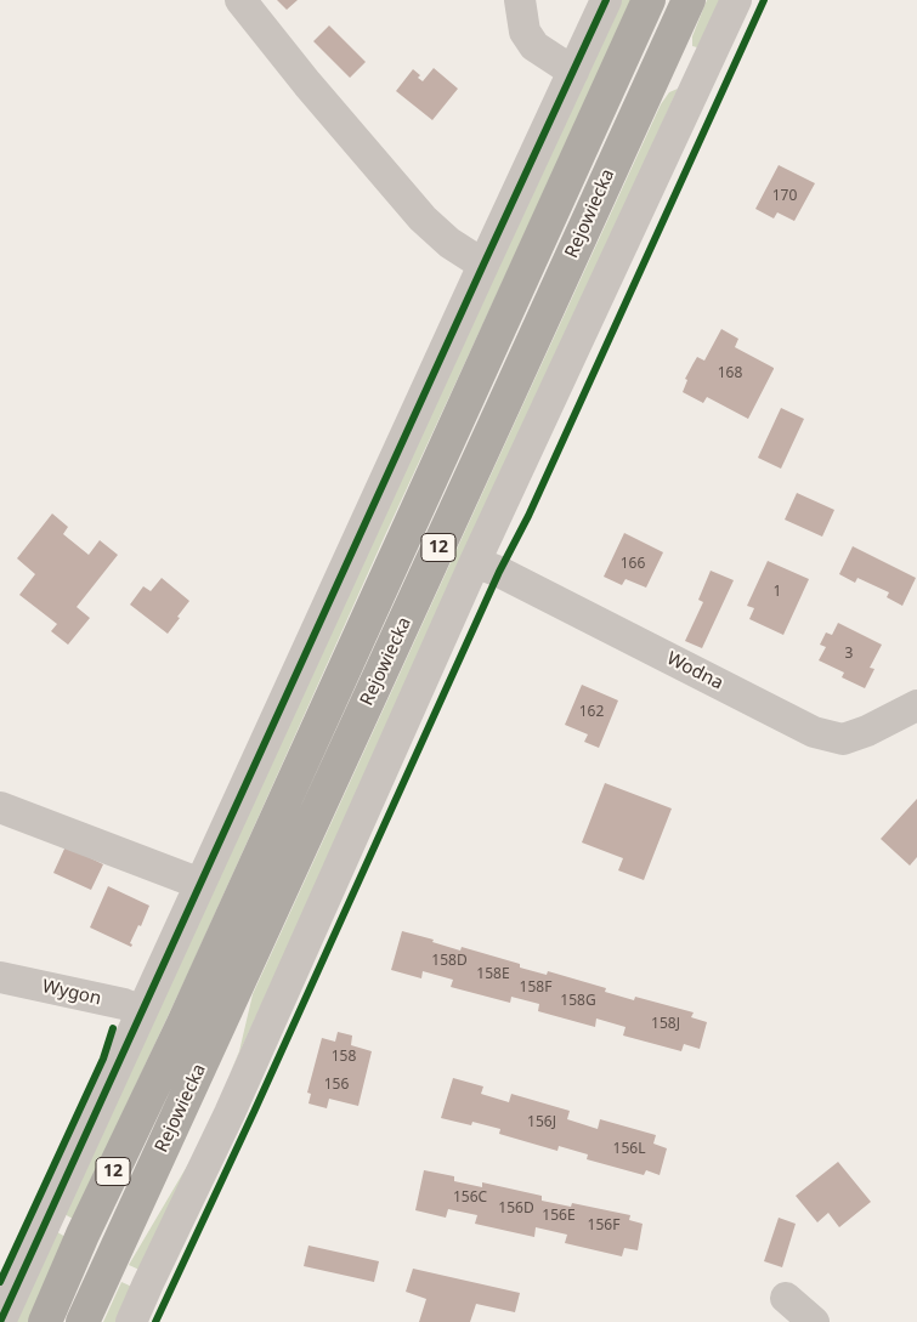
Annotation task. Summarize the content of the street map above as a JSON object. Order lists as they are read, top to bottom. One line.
{"streets":{"highway":["Rejowiecka","12"],"street":["Wodna","Wygon"]},"house_numbers":["170","168","166","1","3","162","158D","158E","158F","158G","158J","158","156","156J","156L","156C","156D","156E","156F"]}
